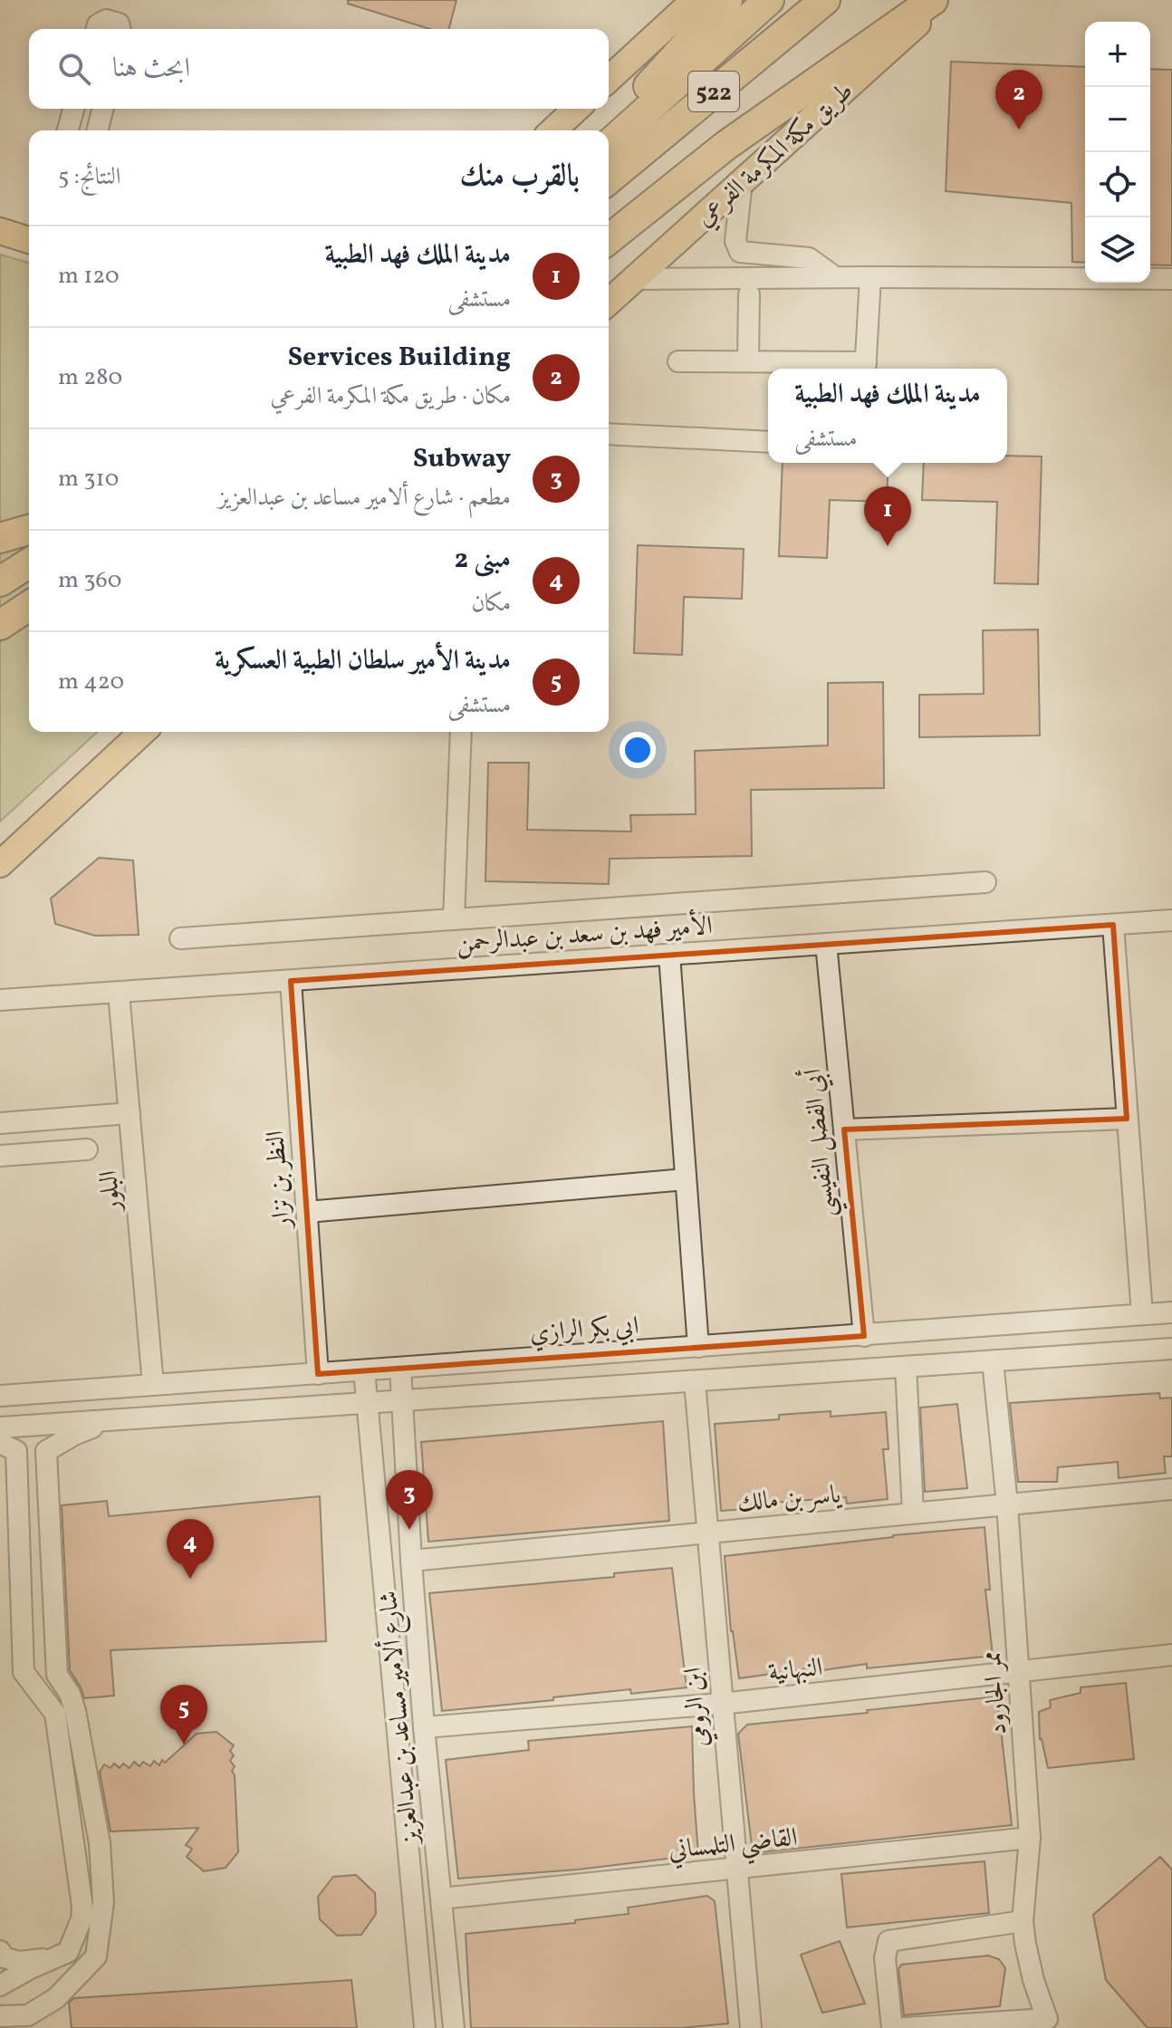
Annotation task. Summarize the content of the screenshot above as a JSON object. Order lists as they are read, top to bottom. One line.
{"streets":{"highway":["522"],"main road":["طريق مكة المكرمة الفرعي"],"street":["الأمير فهد بن سعد بن عبدالرحمن","أبي الفضل النفيسي","النظر بن نزار","البلور","ابي بكر الرازي","ياسر بن مالك","النبهانية","ممر الجارود","ابن الرومي","شارع ألامير مساعد بن عبدالعزيز","القاضي التلمساني"]},"crossings":[["الأمير فهد بن سعد بن عبدالرحمن","أبي الفضل النفيسي"],["الأمير فهد بن سعد بن عبدالرحمن","النظر بن نزار"],["الأمير فهد بن سعد بن عبدالرحمن","البلور"],["أبي الفضل النفيسي","ابي بكر الرازي"],["النظر بن نزار","ابي بكر الرازي"],["البلور","ابي بكر الرازي"],["ابي بكر الرازي","شارع ألامير مساعد بن عبدالعزيز"],["ياسر بن مالك","ممر الجارود"],["ياسر بن مالك","ابن الرومي"],["ياسر بن مالك","شارع ألامير مساعد بن عبدالعزيز"],["النبهانية","ممر الجارود"],["النبهانية","ابن الرومي"],["النبهانية","شارع ألامير مساعد بن عبدالعزيز"],["ممر الجارود","القاضي التلمساني"],["ابن الرومي","القاضي التلمساني"],["شارع ألامير مساعد بن عبدالعزيز","القاضي التلمساني"]],"page":{"map_buttons":["+","−"],"search":"ابحث هنا","pins":["2","1","3","4","5"],"heading":["بالقرب منك","النتائج: 5"],"list":[{"mark":"1","name":"مدينة الملك فهد الطبية","note":"مستشفى","value":"120 m"},{"mark":"2","name":"Services Building","note":"مكان · طريق مكة المكرمة الفرعي","value":"280 m"},{"mark":"3","name":"Subway","note":"مطعم · شارع ألامير مساعد بن عبدالعزيز","value":"310 m"},{"mark":"4","name":"مبنى 2","note":"مكان","value":"360 m"},{"mark":"5","name":"مدينة الأمير سلطان الطبية العسكرية","note":"مستشفى","value":"420 m"}],"popup":["مدينة الملك فهد الطبية","مستشفى"]}}
